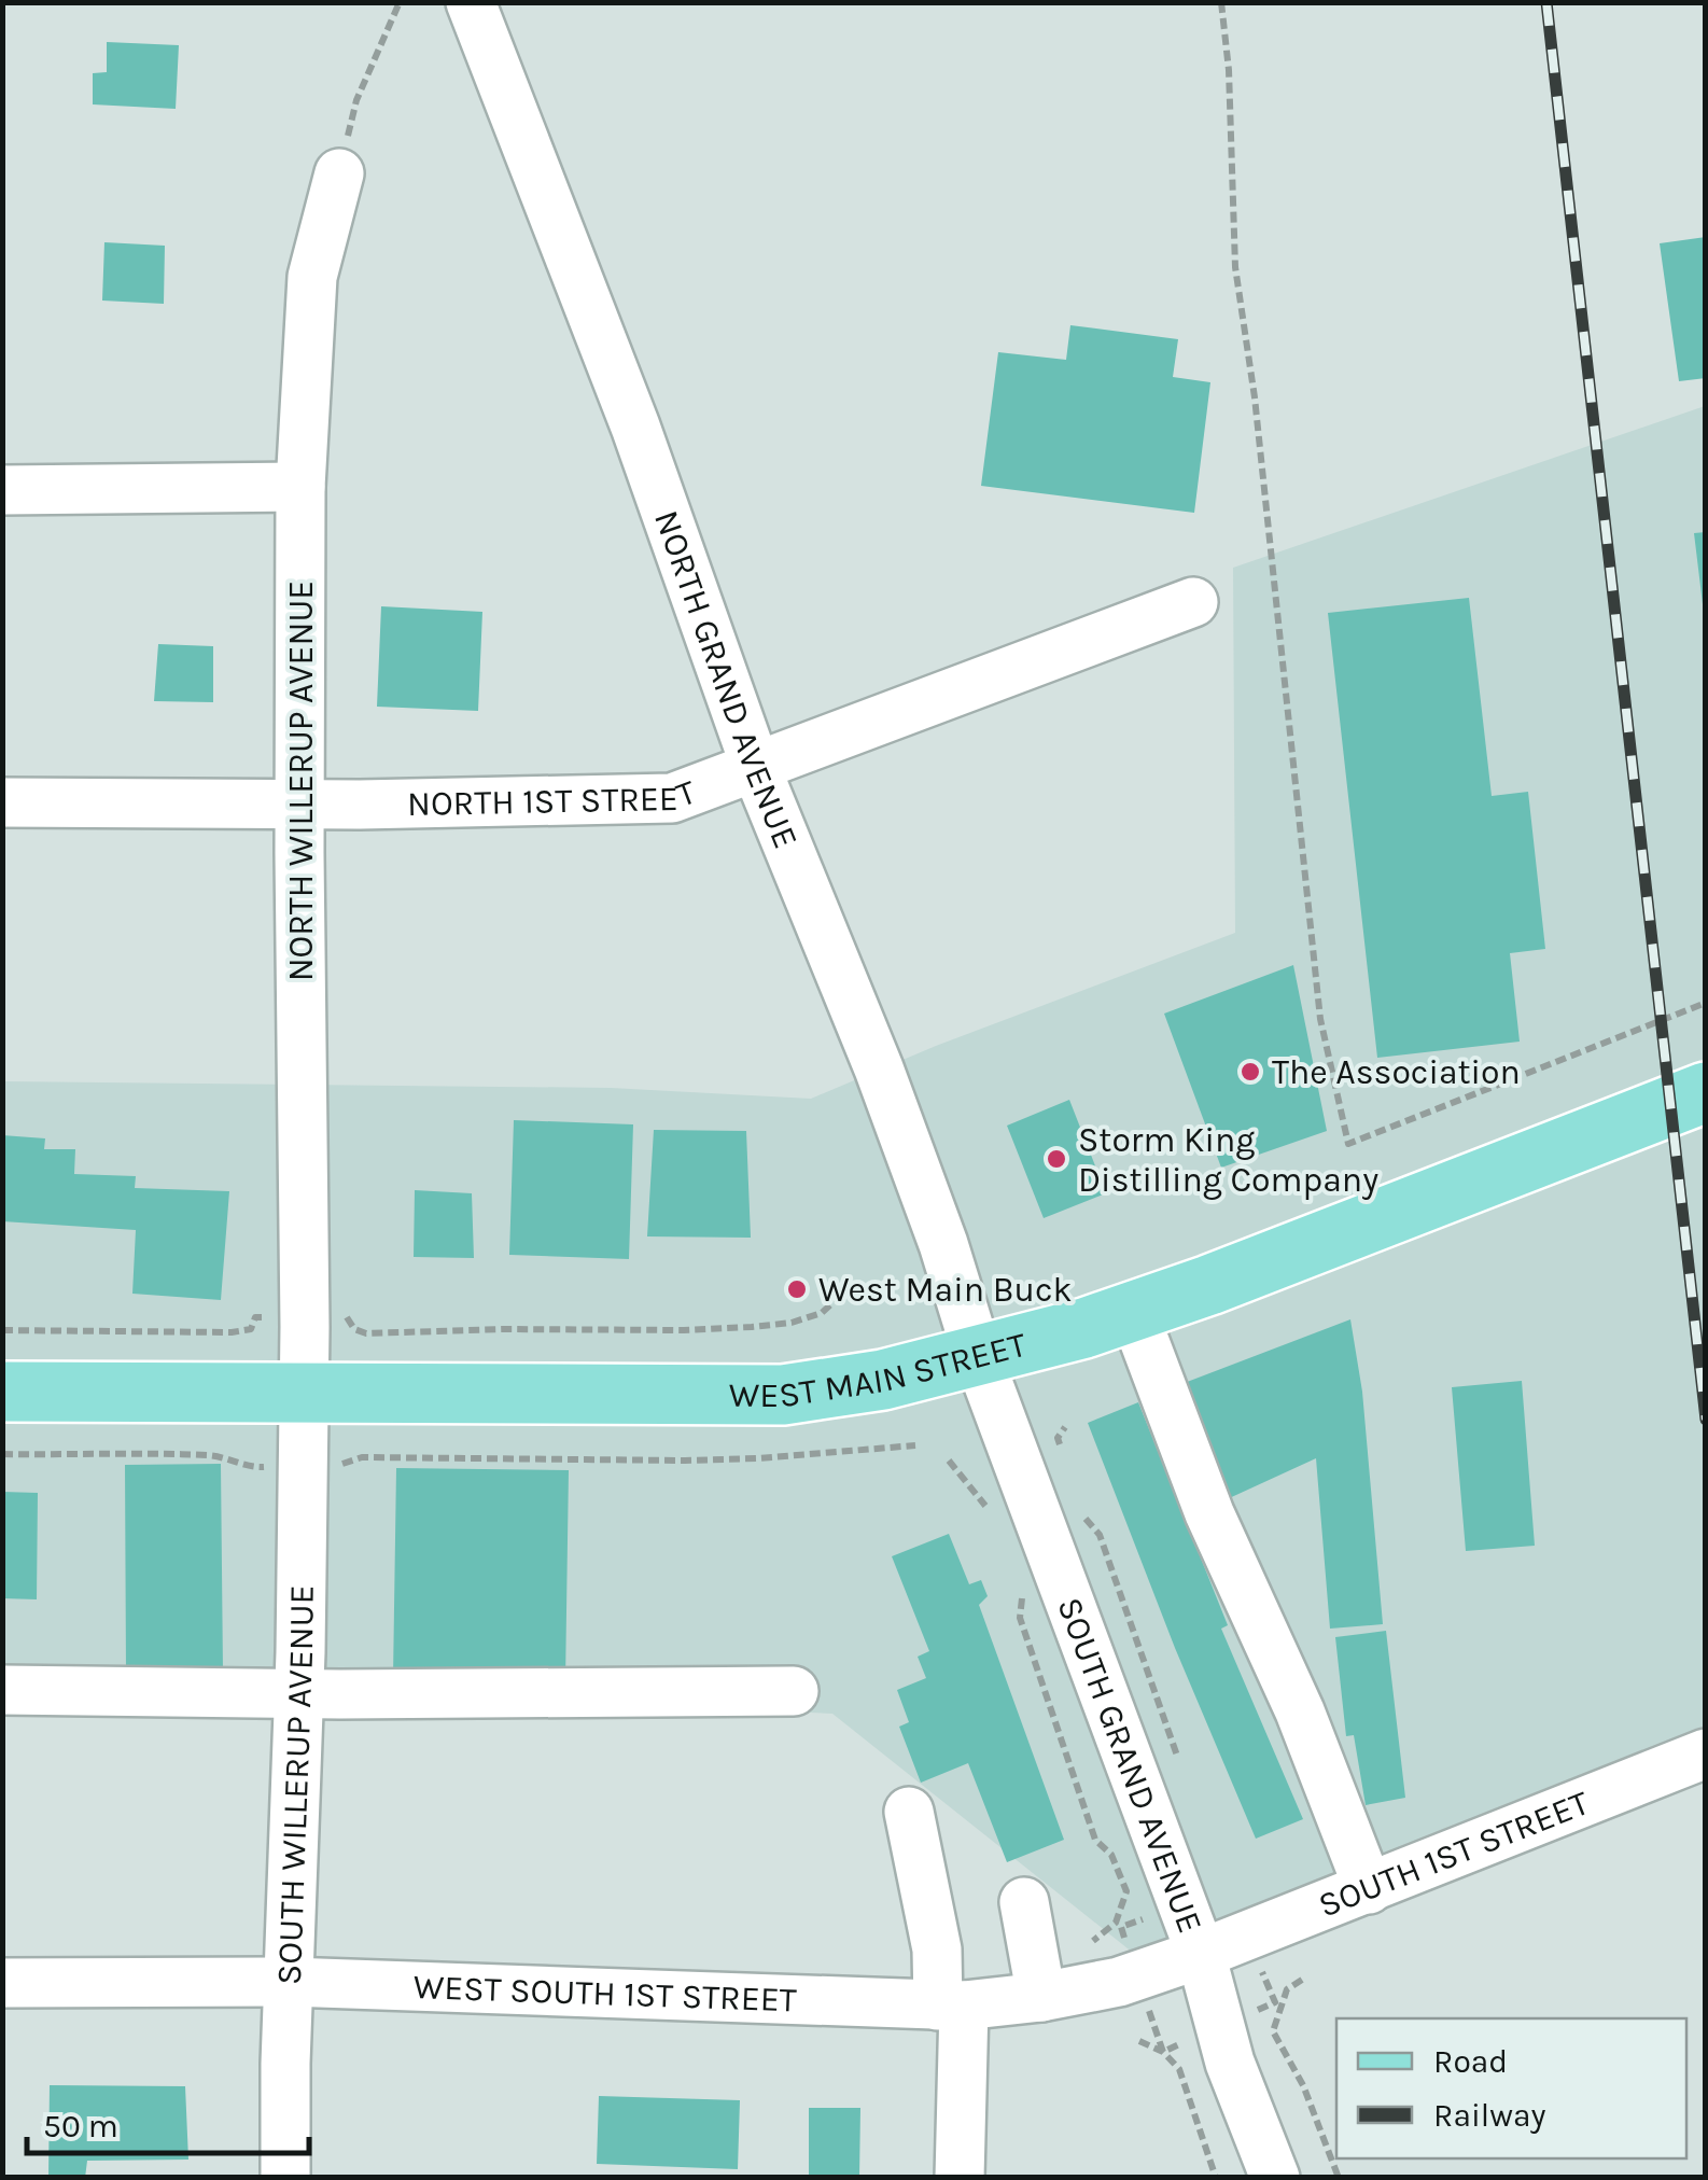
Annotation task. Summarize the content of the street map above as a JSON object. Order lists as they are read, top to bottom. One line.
{"streets":{"main road":["WEST MAIN STREET"],"street":["NORTH GRAND AVENUE","NORTH WILLERUP AVENUE","NORTH 1ST STREET","SOUTH GRAND AVENUE","SOUTH WILLERUP AVENUE","SOUTH 1ST STREET","WEST SOUTH 1ST STREET"]},"crossings":[["NORTH GRAND AVENUE","NORTH 1ST STREET"],["NORTH GRAND AVENUE","WEST MAIN STREET"],["NORTH GRAND AVENUE","SOUTH GRAND AVENUE"],["NORTH WILLERUP AVENUE","NORTH 1ST STREET"],["NORTH WILLERUP AVENUE","WEST MAIN STREET"],["NORTH WILLERUP AVENUE","SOUTH WILLERUP AVENUE"],["WEST MAIN STREET","SOUTH GRAND AVENUE"],["WEST MAIN STREET","SOUTH WILLERUP AVENUE"],["SOUTH GRAND AVENUE","SOUTH 1ST STREET"],["SOUTH GRAND AVENUE","WEST SOUTH 1ST STREET"],["SOUTH WILLERUP AVENUE","WEST SOUTH 1ST STREET"],["SOUTH 1ST STREET","WEST SOUTH 1ST STREET"]],"places":["The Association","Storm King Distilling Company","West Main Buck"],"legend":["Road","Railway"],"scale_bar":"50 m"}
